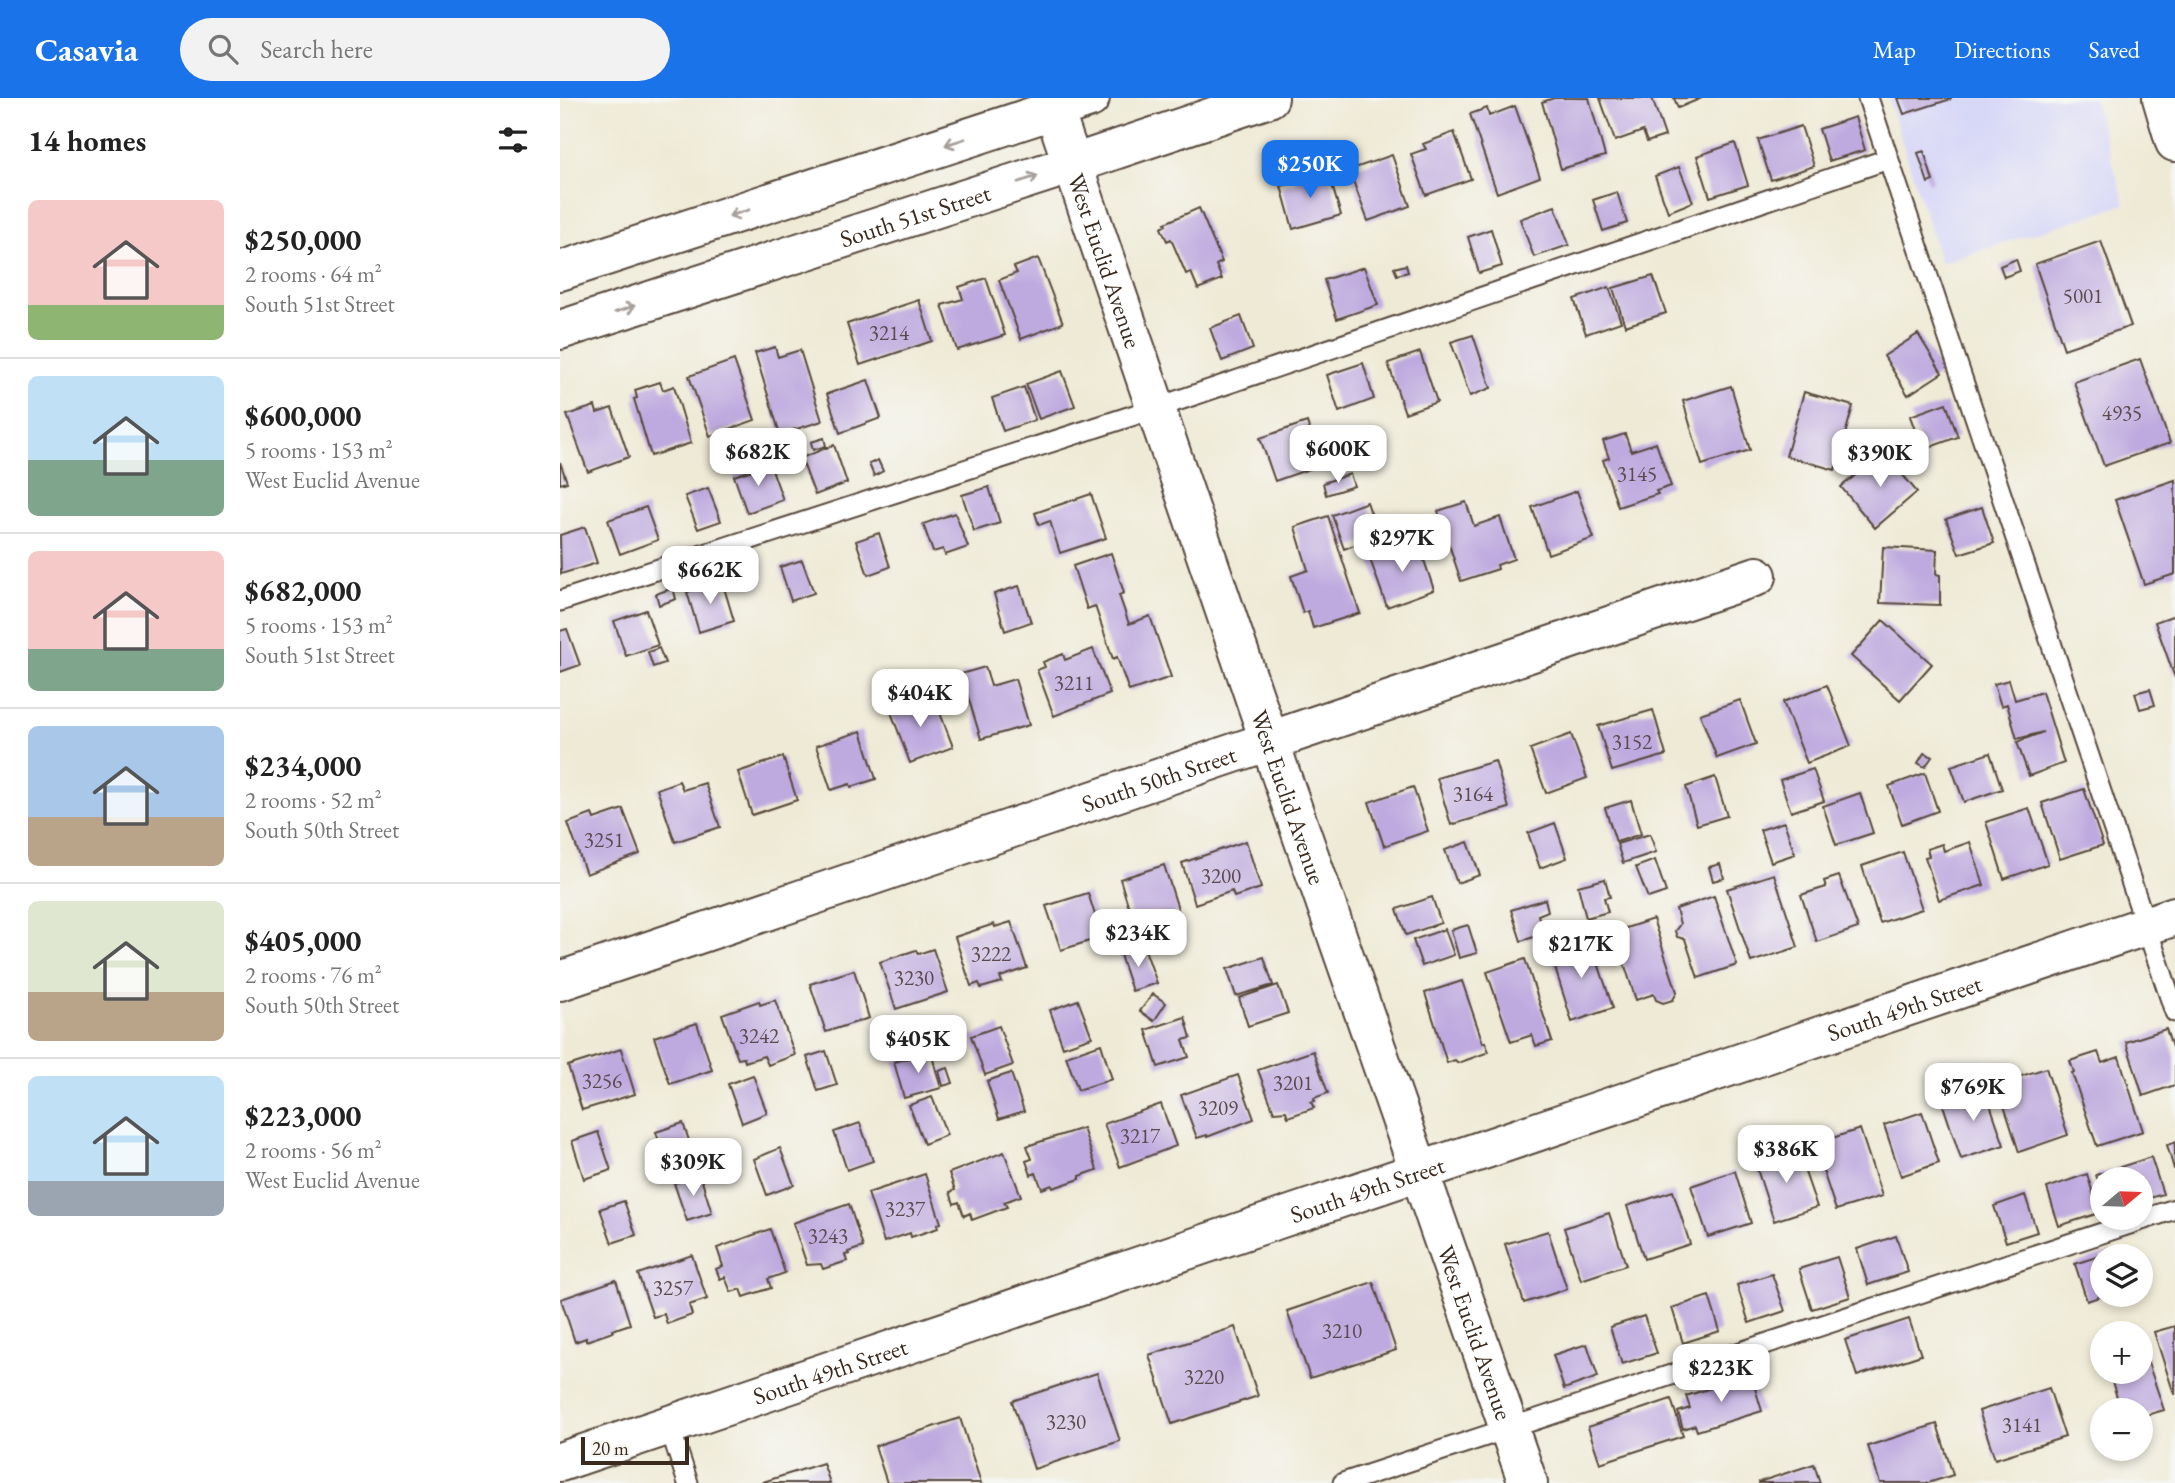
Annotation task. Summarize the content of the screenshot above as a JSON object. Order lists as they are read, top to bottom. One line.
{"streets":{"street":["South 51st Street","West Euclid Avenue","South 50th Street","South 49th Street"]},"crossings":[["South 51st Street","West Euclid Avenue"],["West Euclid Avenue","South 50th Street"],["West Euclid Avenue","South 49th Street"]],"house_numbers":["5001","3214","4935","3145","3211","3152","3164","3251","3200","3222","3230","3242","3256","3201","3209","3217","3237","3243","3257","3210","3220","3230","3141"],"scale_bar":"20 m","north":"right","page":{"header":"Casavia","search":"Search here","nav":["Map","Directions","Saved"],"heading":"14 homes","price":["$250K","$600K","$682K","$390K","$297K","$662K","$404K","$234K","$217K","$405K","$769K","$386K","$309K","$223K"],"list":[{"name":"$250,000","note":"2 rooms · 64 m² · South 51st Street"},{"name":"$600,000","note":"5 rooms · 153 m² · West Euclid Avenue"},{"name":"$682,000","note":"5 rooms · 153 m² · South 51st Street"},{"name":"$234,000","note":"2 rooms · 52 m² · South 50th Street"},{"name":"$405,000","note":"2 rooms · 76 m² · South 50th Street"},{"name":"$223,000","note":"2 rooms · 56 m² · West Euclid Avenue"}],"map_buttons":["+","−"],"scale":"20 m"}}
